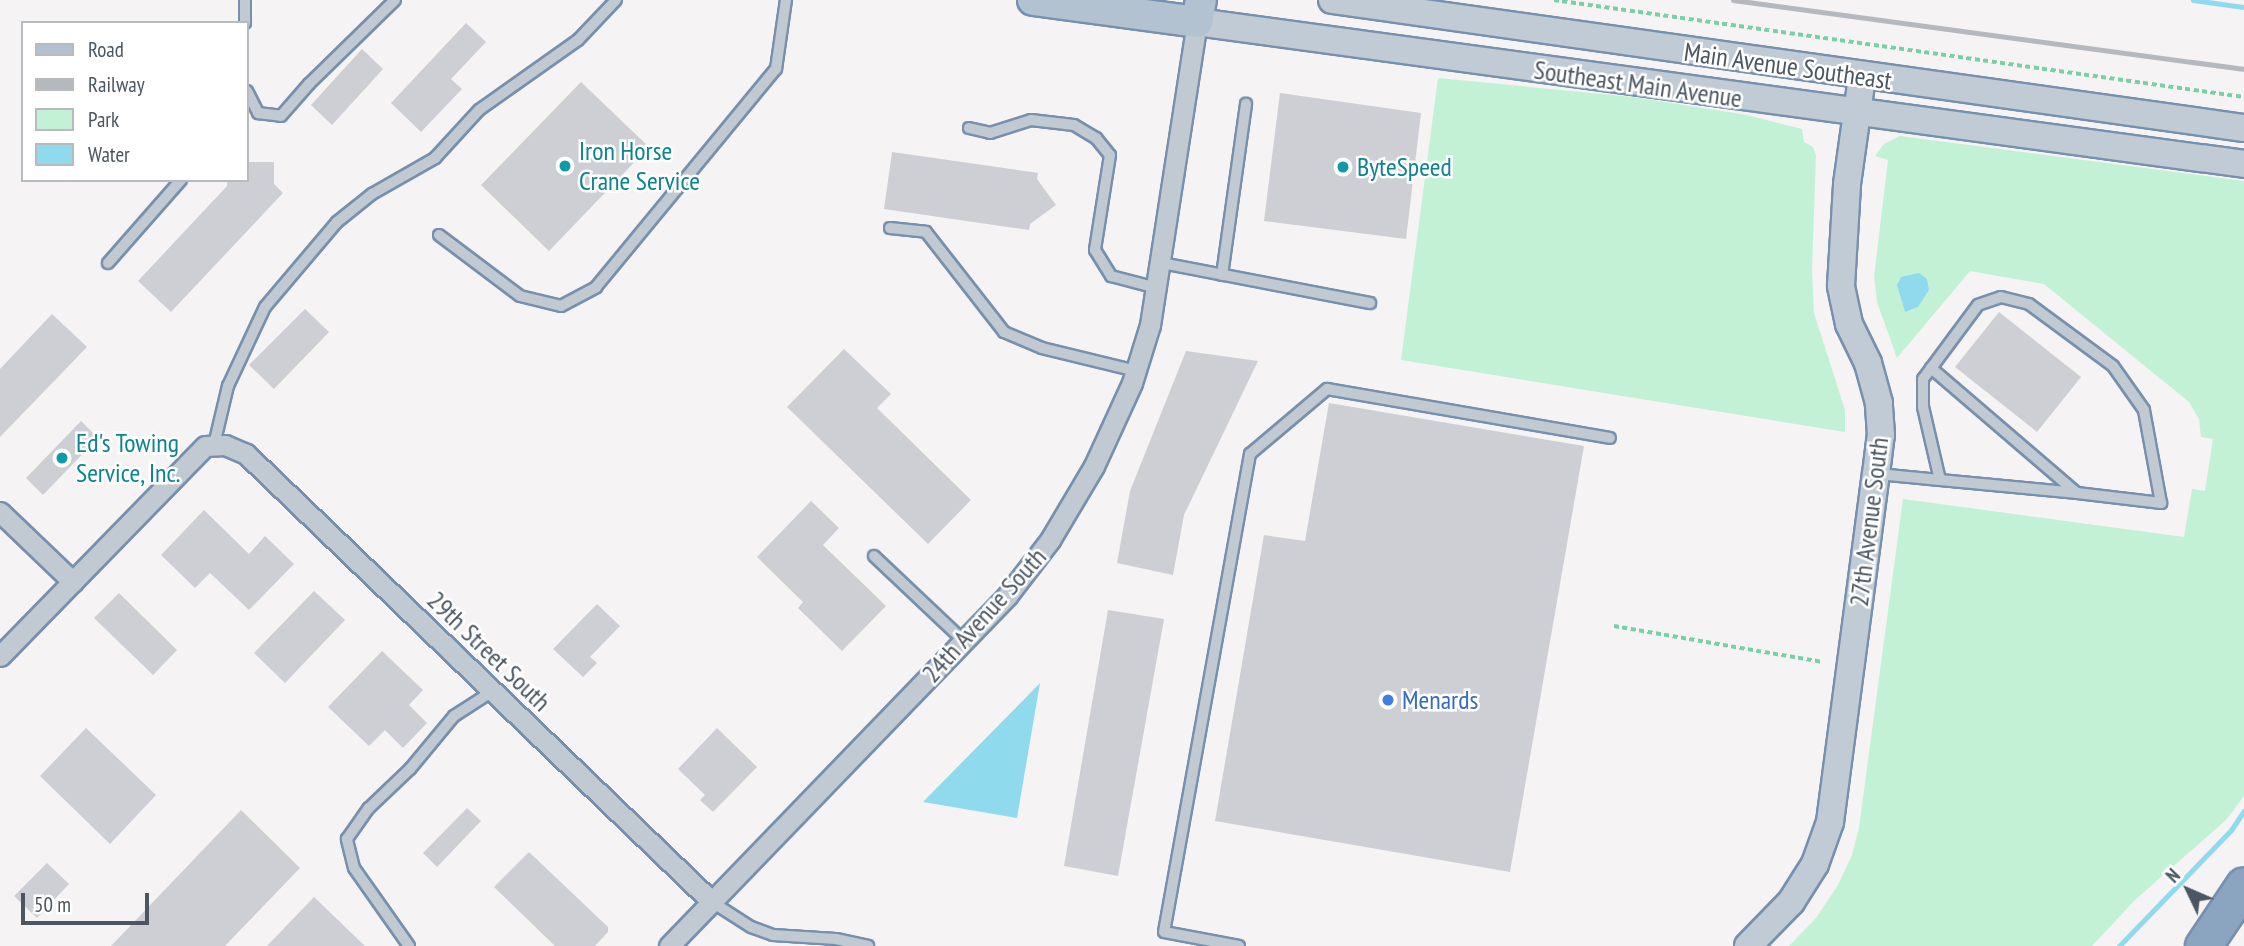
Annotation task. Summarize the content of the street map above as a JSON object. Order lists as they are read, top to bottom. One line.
{"streets":{"main road":["Main Avenue Southeast","Southeast Main Avenue","27th Avenue South"],"street":["24th Avenue South","29th Street South"]},"crossings":[["Main Avenue Southeast","27th Avenue South"],["Southeast Main Avenue","27th Avenue South"],["Southeast Main Avenue","24th Avenue South"],["24th Avenue South","29th Street South"]],"places":["Iron Horse Crane Service","ByteSpeed","Ed's Towing Service, Inc.","Menards"],"legend":["Road","Railway","Park","Water"],"scale_bar":"50 m","north":"top left"}
